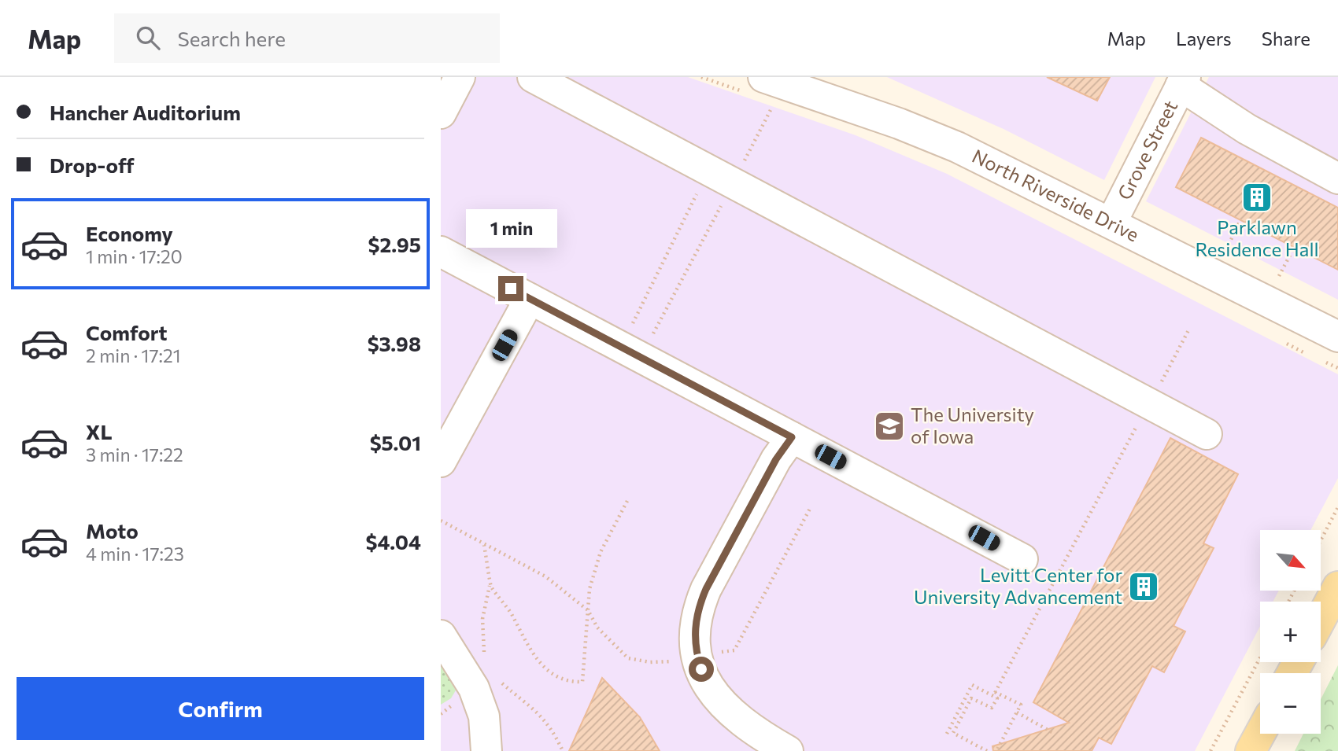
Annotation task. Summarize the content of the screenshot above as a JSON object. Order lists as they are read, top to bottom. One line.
{"streets":{"street":["Grove Street","North Riverside Drive"]},"crossings":[["Grove Street","North Riverside Drive"]],"places":{"building":["Parklawn Residence Hall","Levitt Center for University Advancement"],"school or university":["The University of Iowa"]},"north":"bottom right","page":{"header":"Map","search":"Search here","nav":["Map","Layers","Share"],"banner":["Hancher Auditorium","Drop-off"],"list":[{"name":"Economy","note":"1 min · 17:20","value":"$2.95"},{"name":"Comfort","note":"2 min · 17:21","value":"$3.98"},{"name":"XL","note":"3 min · 17:22","value":"$5.01"},{"name":"Moto","note":"4 min · 17:23","value":"$4.04"}],"bubble":"1 min","map_buttons":["+","−"],"buttons":"Confirm"}}
